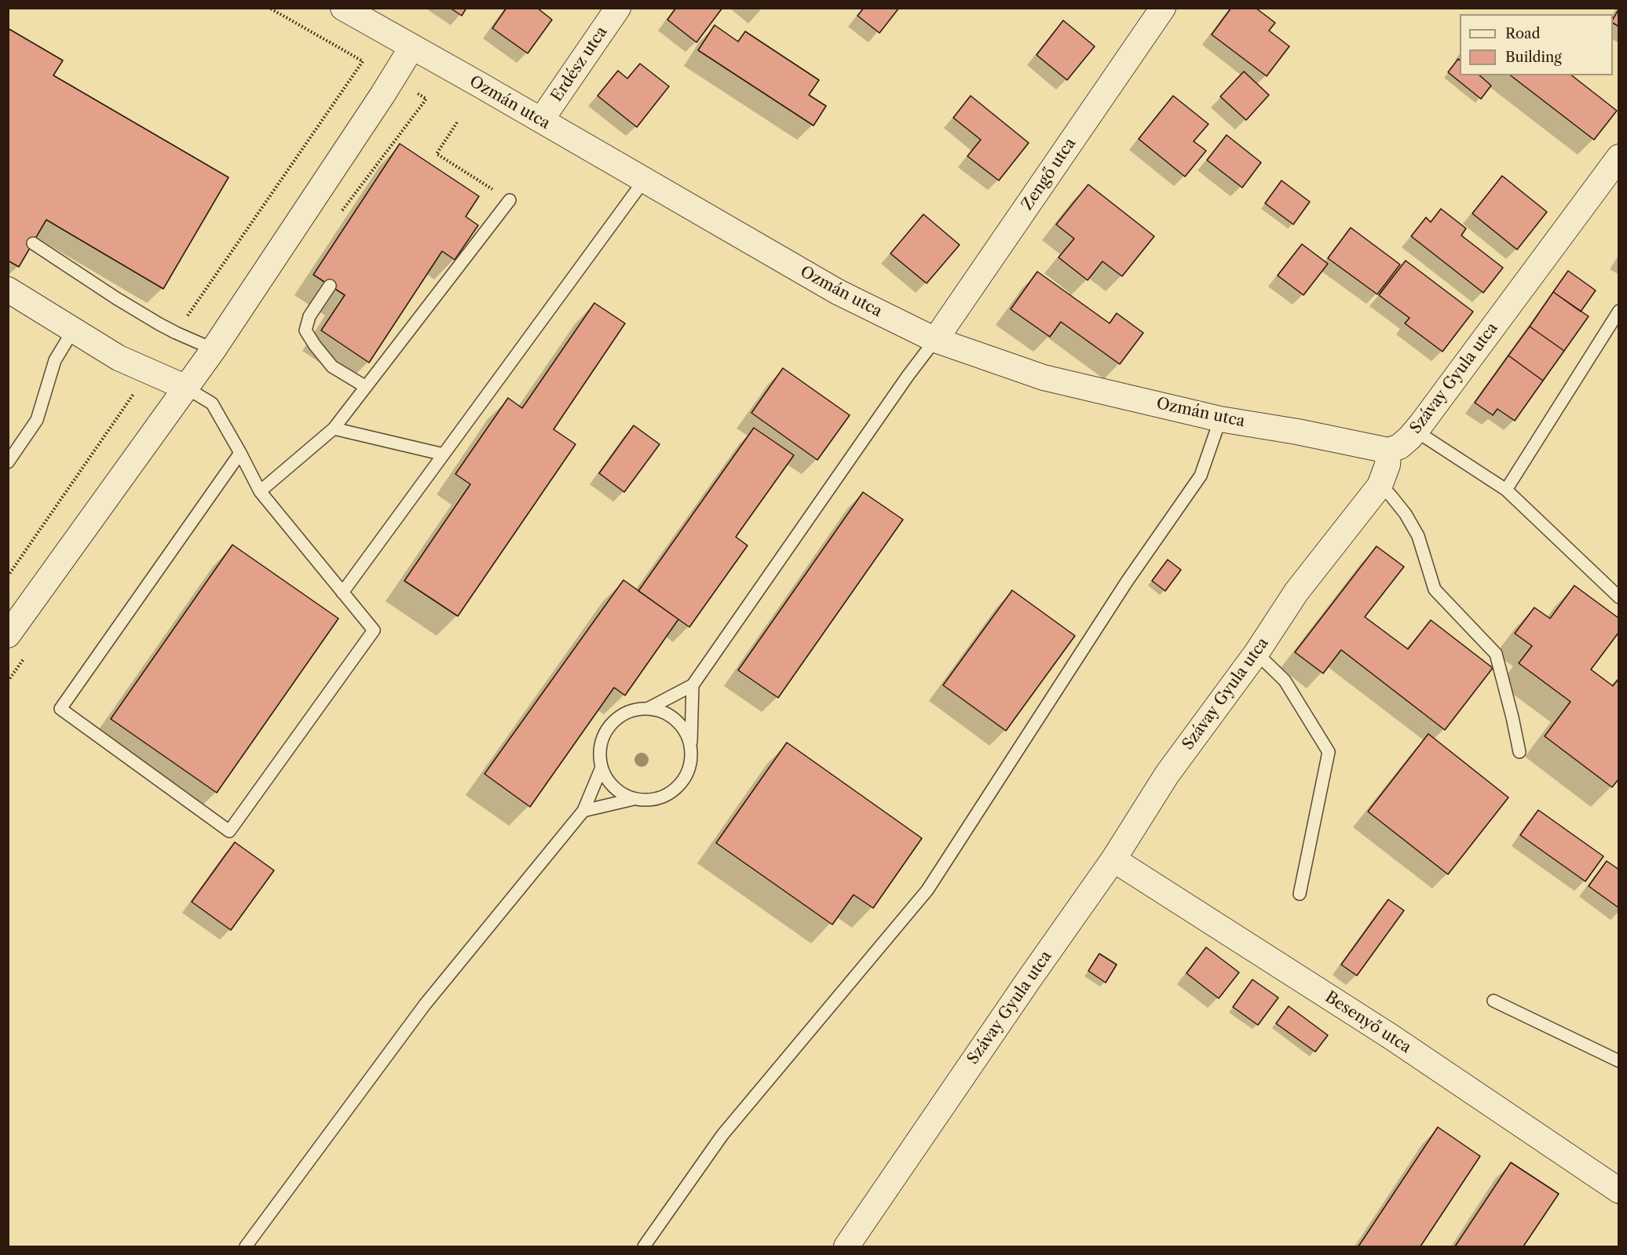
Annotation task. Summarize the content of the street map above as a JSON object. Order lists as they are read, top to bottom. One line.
{"streets":{"street":["Erdész utca","Ozmán utca","Zengő utca","Szávay Gyula utca","Besenyő utca"]},"crossings":[["Erdész utca","Ozmán utca"],["Ozmán utca","Zengő utca"],["Ozmán utca","Szávay Gyula utca"],["Szávay Gyula utca","Besenyő utca"]],"legend":["Road","Building"]}
